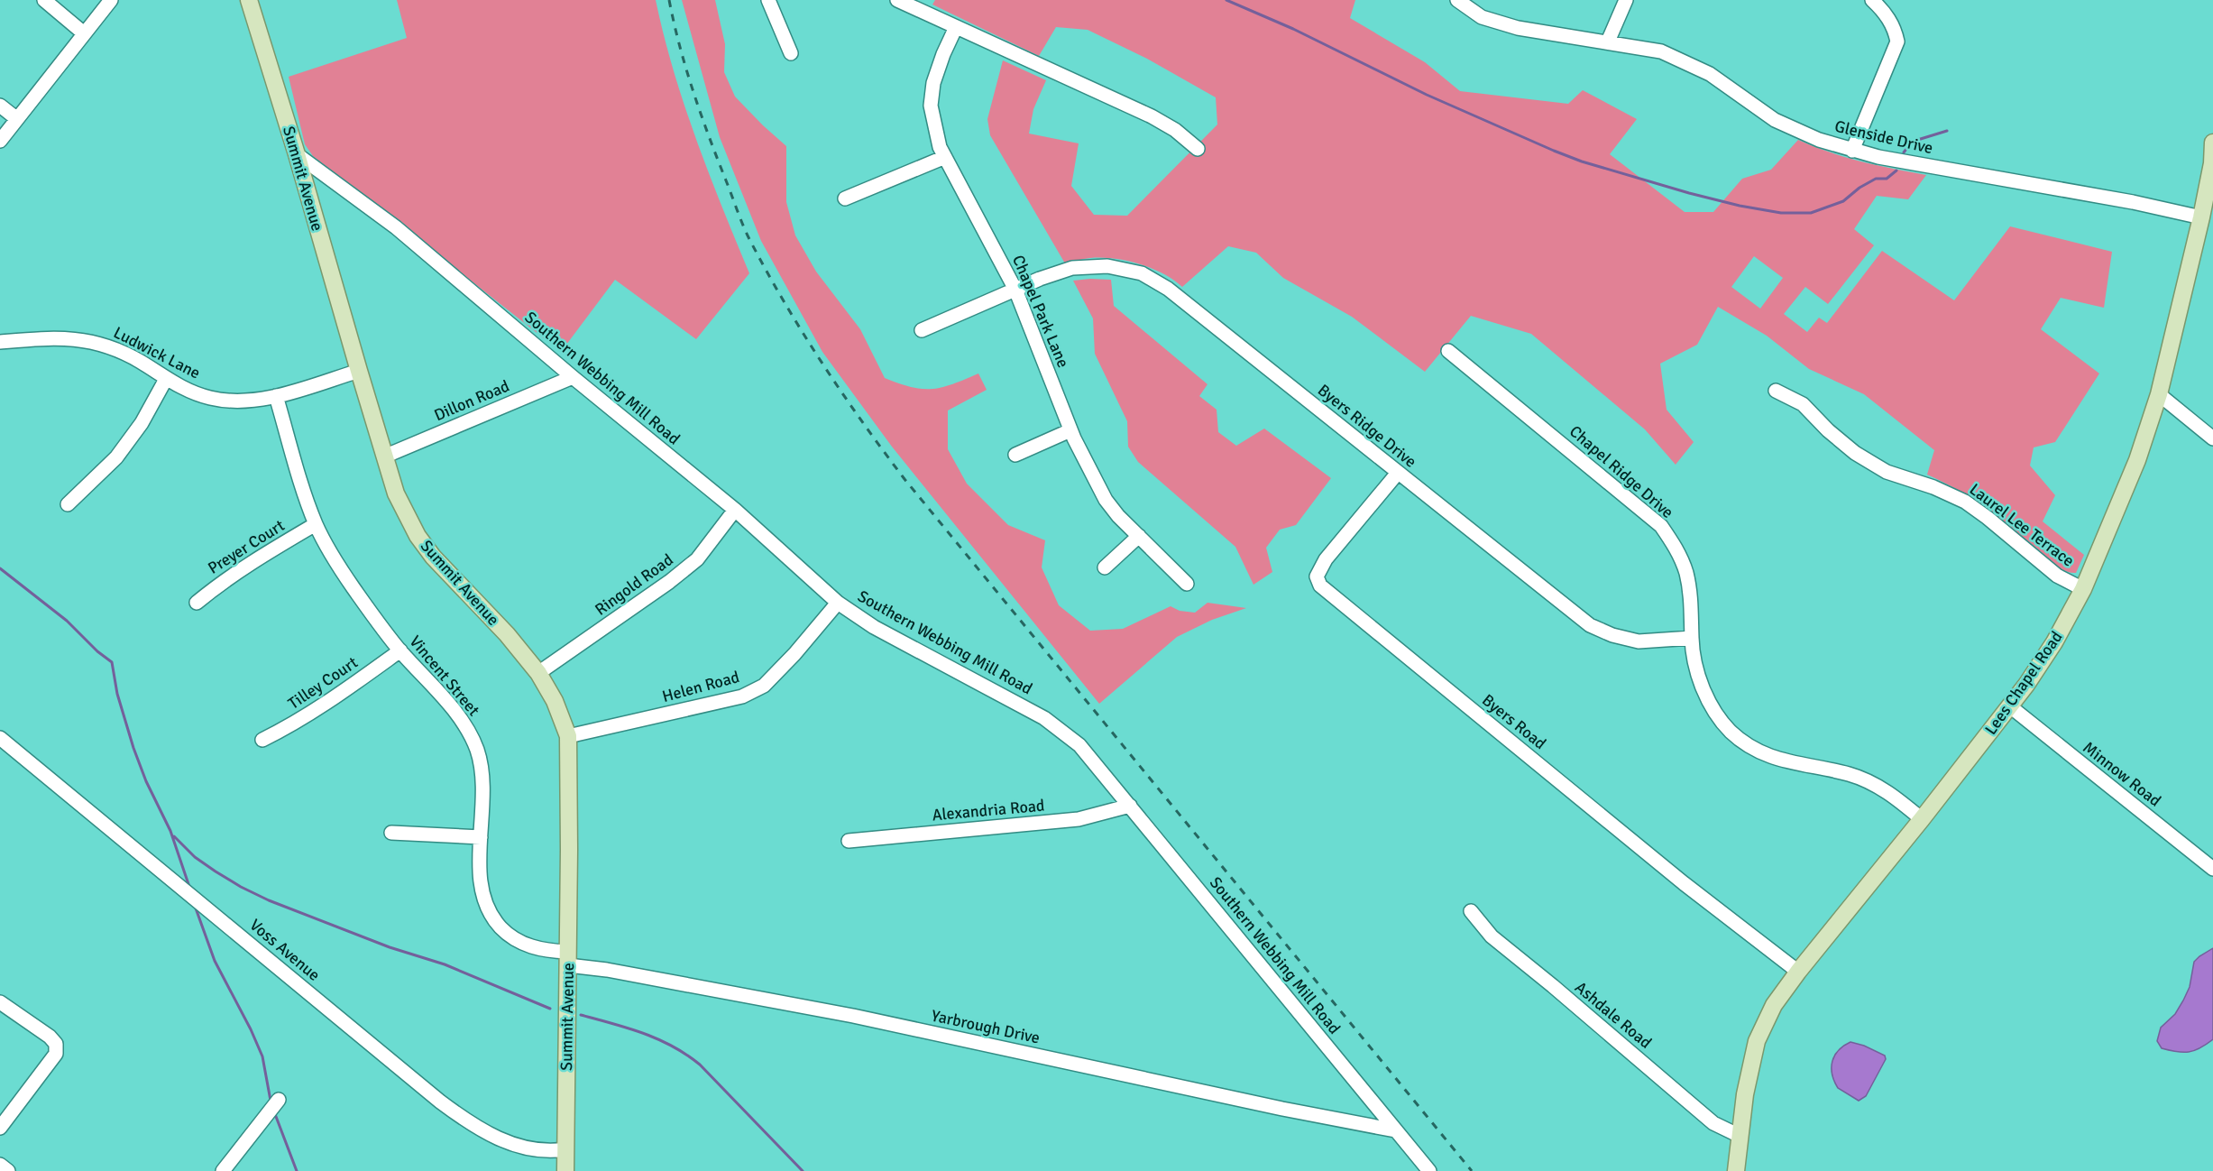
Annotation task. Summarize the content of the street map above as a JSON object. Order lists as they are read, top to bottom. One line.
{"streets":{"main road":["Summit Avenue","Lees Chapel Road"],"street":["Glenside Drive","Chapel Park Lane","Ludwick Lane","Southern Webbing Mill Road","Dillon Road","Byers Ridge Drive","Chapel Ridge Drive","Laurel Lee Terrace","Preyer Court","Ringold Road","Vincent Street","Tilley Court","Helen Road","Byers Road","Minnow Road","Alexandria Road","Voss Avenue","Ashdale Road","Yarbrough Drive"]},"crossings":[["Glenside Drive","Lees Chapel Road"],["Summit Avenue","Ludwick Lane"],["Summit Avenue","Southern Webbing Mill Road"],["Summit Avenue","Dillon Road"],["Summit Avenue","Ringold Road"],["Summit Avenue","Vincent Street"],["Summit Avenue","Helen Road"],["Summit Avenue","Voss Avenue"],["Summit Avenue","Yarbrough Drive"],["Chapel Park Lane","Byers Ridge Drive"],["Ludwick Lane","Vincent Street"],["Southern Webbing Mill Road","Dillon Road"],["Southern Webbing Mill Road","Ringold Road"],["Southern Webbing Mill Road","Helen Road"],["Southern Webbing Mill Road","Alexandria Road"],["Southern Webbing Mill Road","Yarbrough Drive"],["Byers Ridge Drive","Chapel Ridge Drive"],["Byers Ridge Drive","Byers Road"],["Chapel Ridge Drive","Lees Chapel Road"],["Laurel Lee Terrace","Lees Chapel Road"],["Preyer Court","Vincent Street"],["Vincent Street","Tilley Court"],["Vincent Street","Yarbrough Drive"],["Lees Chapel Road","Byers Road"],["Lees Chapel Road","Minnow Road"],["Lees Chapel Road","Ashdale Road"]]}
